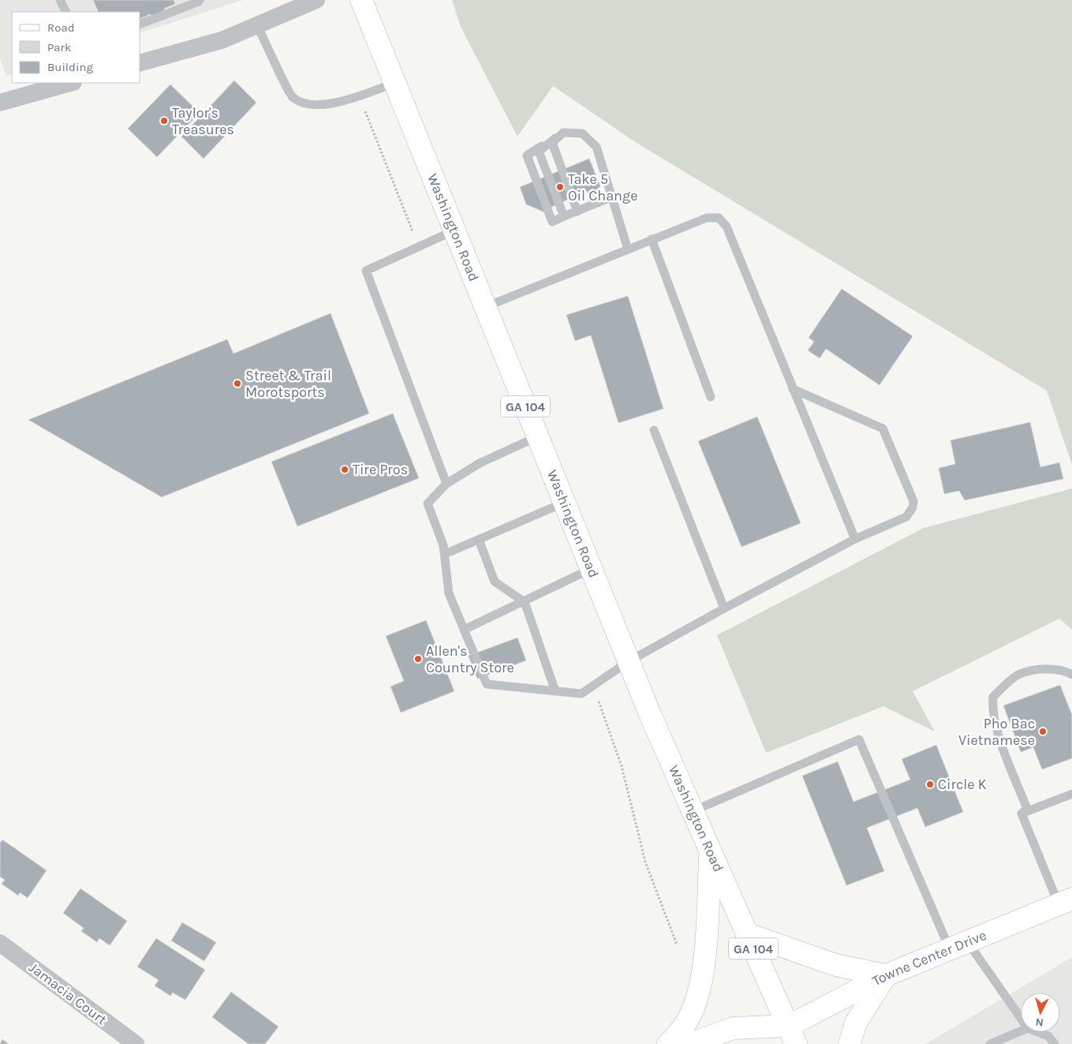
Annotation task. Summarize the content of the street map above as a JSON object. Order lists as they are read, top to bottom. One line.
{"streets":{"main road":["Washington Road","GA 104","Towne Center Drive"],"street":["Jamacia Court"]},"crossings":[["Washington Road","Towne Center Drive"]],"places":["Taylor's Treasures","Take 5 Oil Change","Street & Trail Morotsports","Tire Pros","Allen's Country Store","Pho Bac Vietnamese","Circle K"],"legend":["Road","Park","Building"],"north":"bottom"}
